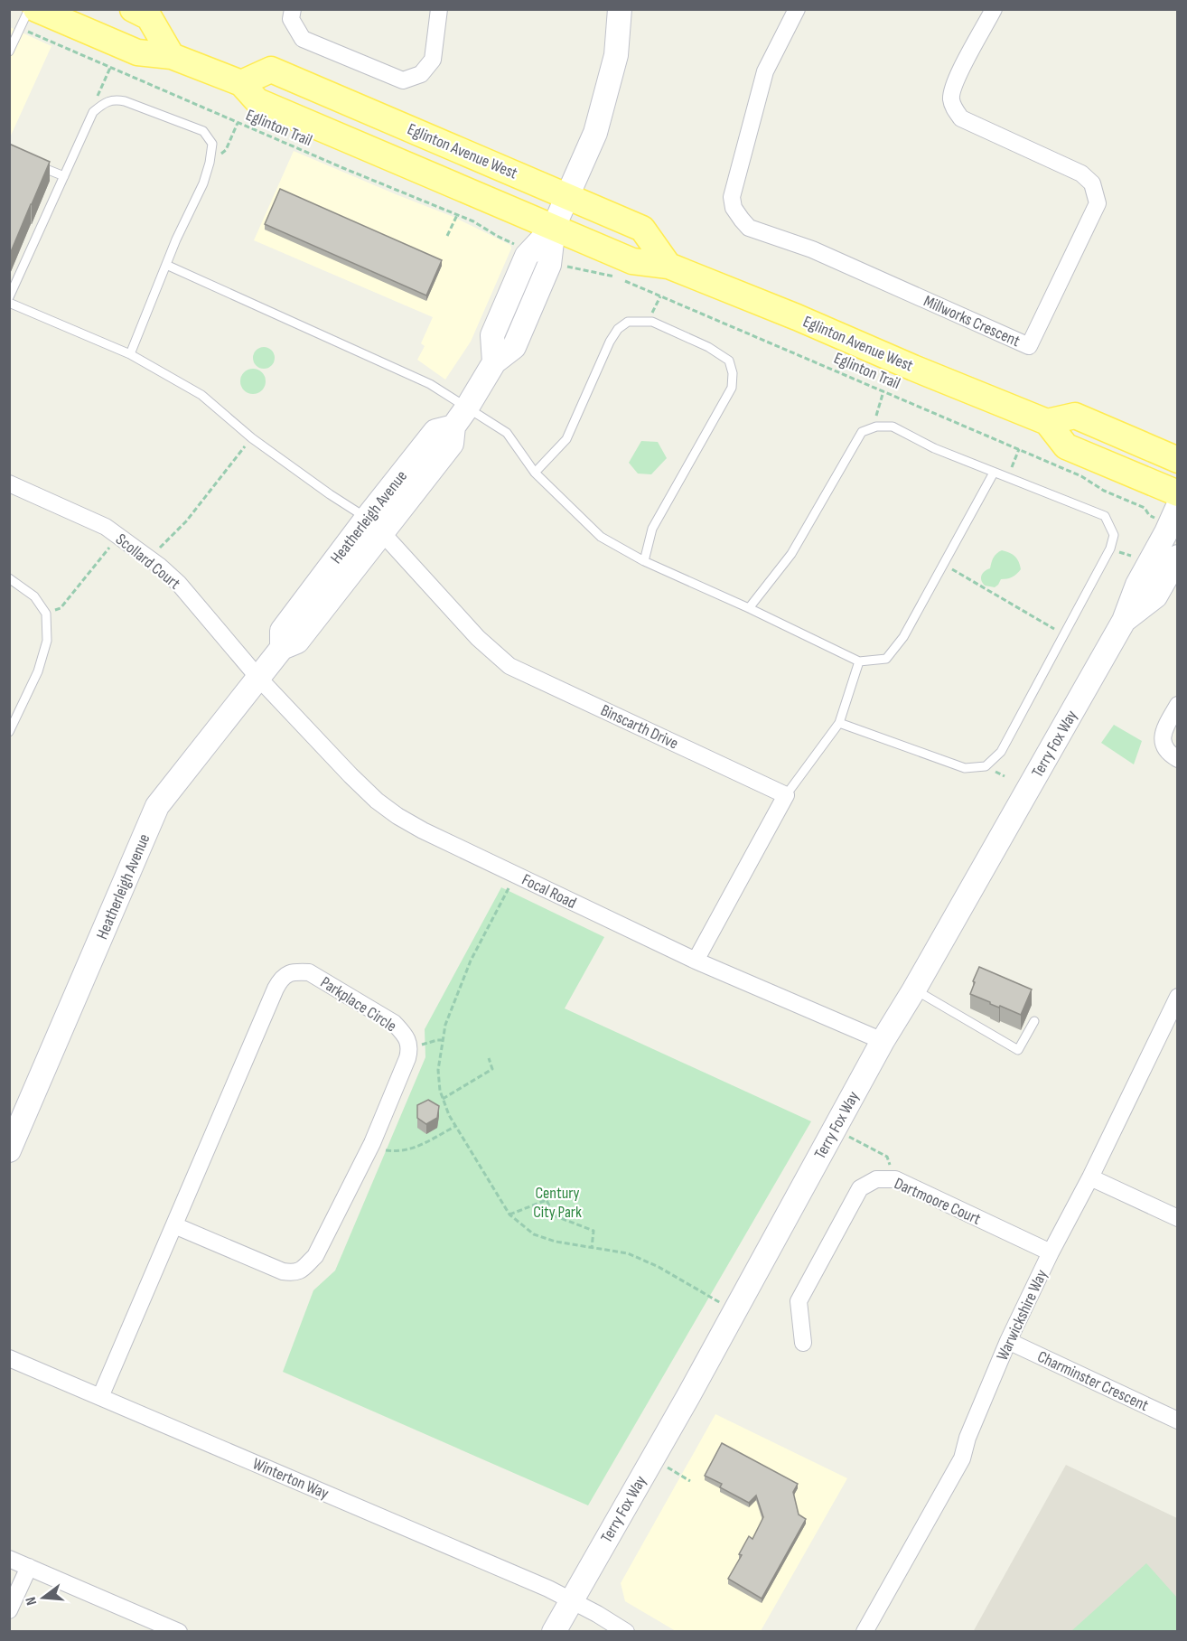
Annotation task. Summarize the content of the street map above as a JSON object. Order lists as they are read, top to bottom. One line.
{"streets":{"main road":["Eglinton Avenue West"],"street":["Millworks Crescent","Heatherleigh Avenue","Scollard Court","Binscarth Drive","Terry Fox Way","Focal Road","Parkplace Circle","Dartmoore Court","Warwickshire Way","Charminster Crescent","Winterton Way"],"path":["Eglinton Trail"]},"crossings":[["Eglinton Avenue West","Heatherleigh Avenue"],["Heatherleigh Avenue","Scollard Court"],["Heatherleigh Avenue","Binscarth Drive"],["Heatherleigh Avenue","Focal Road"],["Scollard Court","Focal Road"],["Terry Fox Way","Focal Road"],["Terry Fox Way","Winterton Way"],["Parkplace Circle","Winterton Way"],["Dartmoore Court","Warwickshire Way"],["Warwickshire Way","Charminster Crescent"]],"parks":["Century City Park"],"north":"left"}
